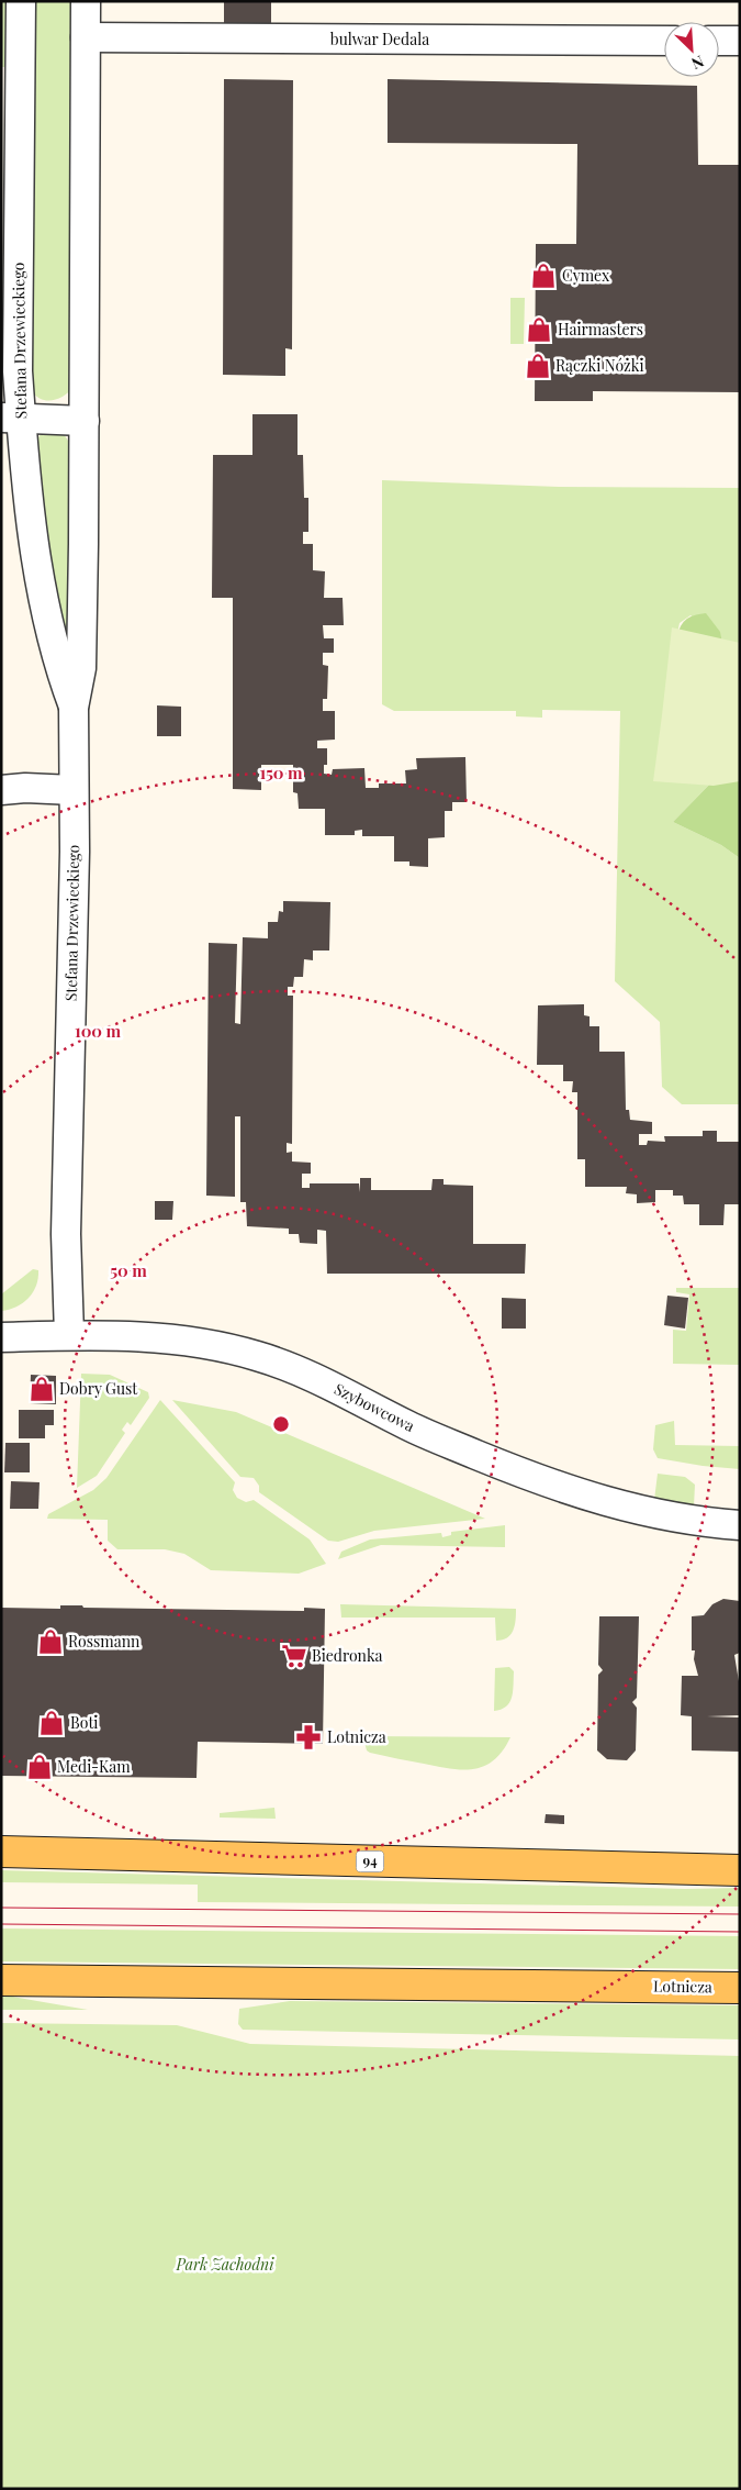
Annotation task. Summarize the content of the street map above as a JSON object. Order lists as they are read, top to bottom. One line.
{"streets":{"main road":["94","Lotnicza"],"street":["bulwar Dedala","Stefana Drzewieckiego","Szybowcowa"]},"crossings":[["bulwar Dedala","Stefana Drzewieckiego"],["Stefana Drzewieckiego","Szybowcowa"]],"parks":["Park Zachodni"],"places":{"shop":["Cymex","Hairmasters","Rączki Nóżki","Dobry Gust","Rossmann","Boti","Medi-Kam"],"supermarket":["Biedronka"],"pharmacy":["Lotnicza"]},"north":"bottom right","rings":["150 m","100 m","50 m"]}
